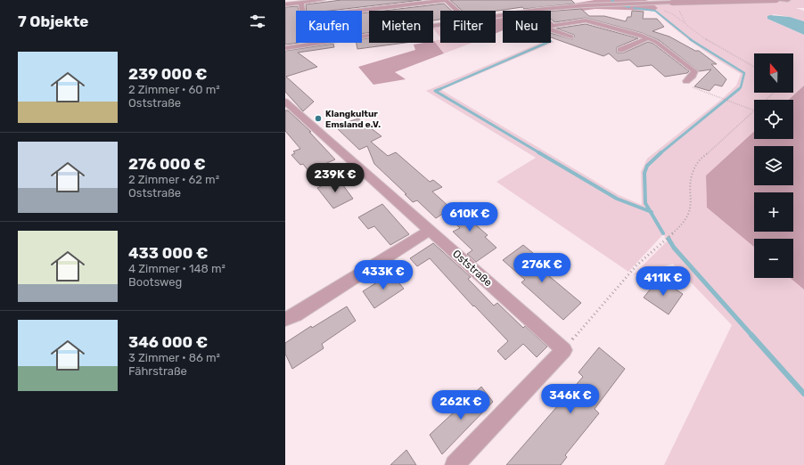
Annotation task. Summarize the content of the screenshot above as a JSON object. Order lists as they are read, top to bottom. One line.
{"streets":{"street":["Oststraße"]},"places":["Klangkultur Emsland e.V."],"north":"top","page":{"heading":"7 Objekte","chip":["Kaufen","Mieten","Filter","Neu"],"list":[{"name":"239 000 €","note":"2 Zimmer · 60 m² · Oststraße"},{"name":"276 000 €","note":"2 Zimmer · 62 m² · Oststraße"},{"name":"433 000 €","note":"4 Zimmer · 148 m² · Bootsweg"},{"name":"346 000 €","note":"3 Zimmer · 86 m² · Fährstraße"}],"map_buttons":["+","−"],"price":["239K €","610K €","276K €","433K €","411K €","346K €","262K €"]}}
